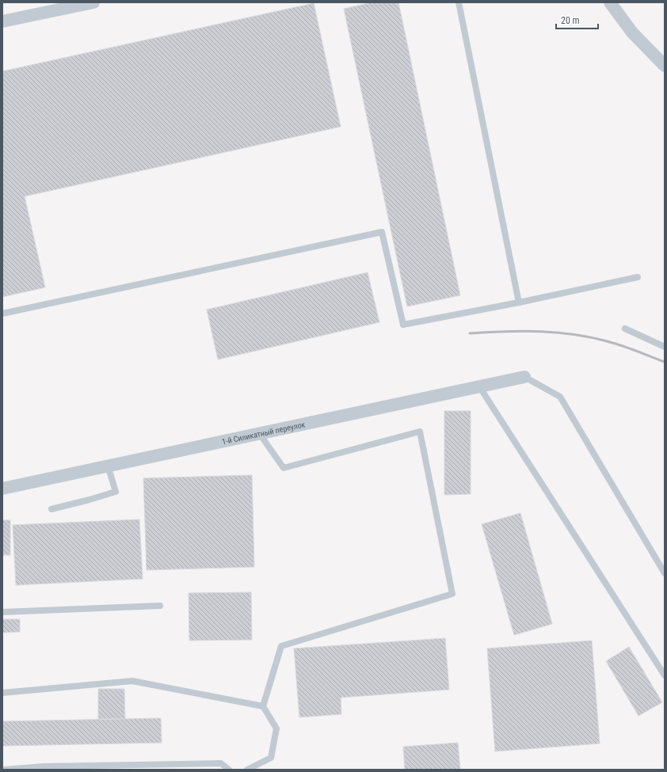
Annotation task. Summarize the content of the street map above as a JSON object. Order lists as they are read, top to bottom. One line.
{"streets":{"street":["1-й Силикатный переулок"]},"scale_bar":"20 m"}
